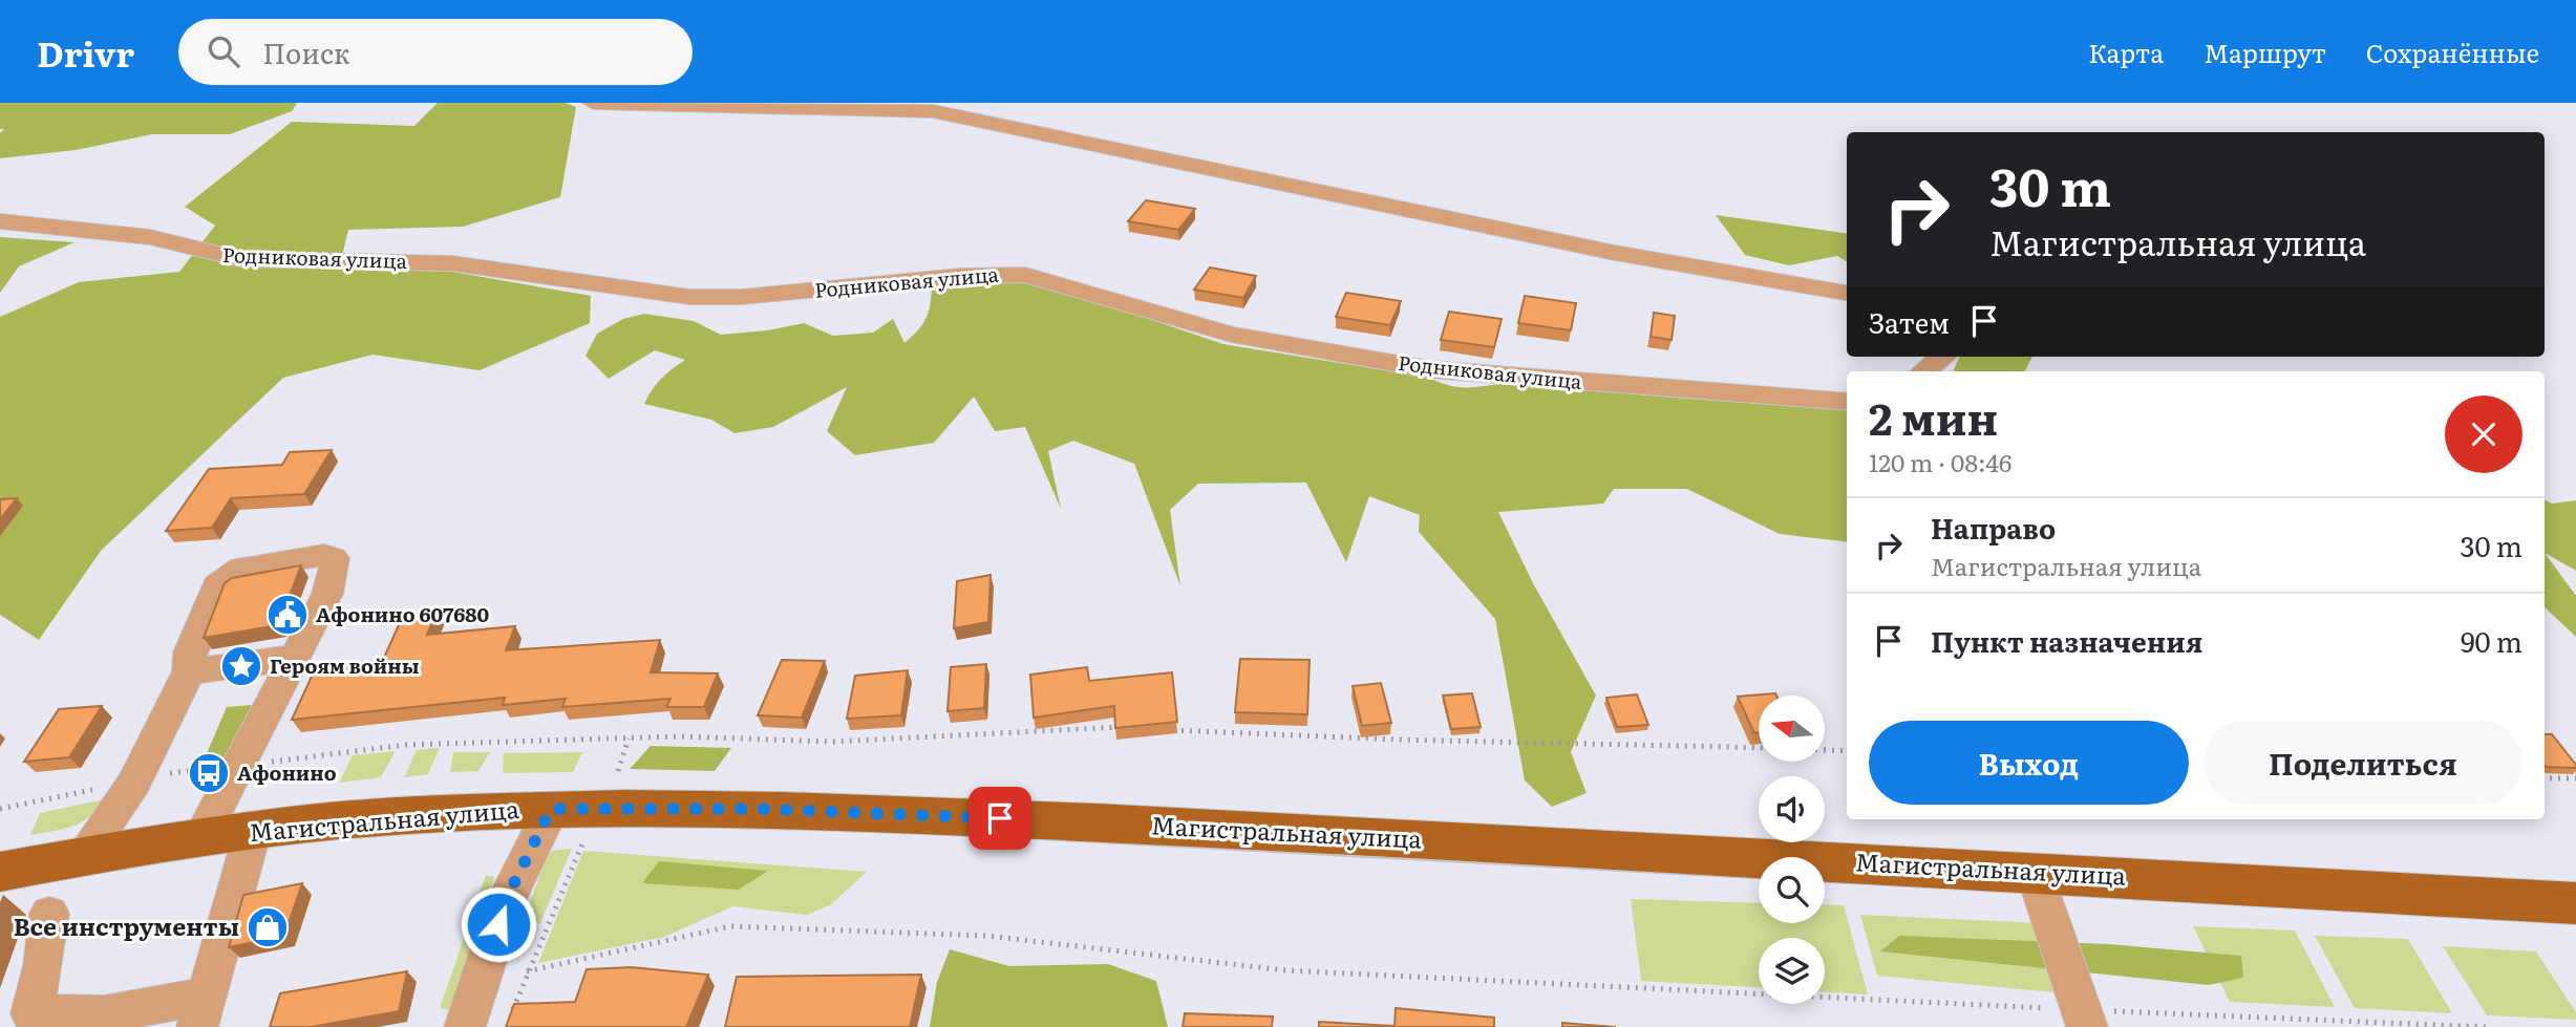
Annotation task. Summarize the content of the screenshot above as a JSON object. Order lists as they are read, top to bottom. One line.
{"streets":{"main road":["Магистральная улица"],"street":["Родниковая улица"]},"places":{"public building":["Афонино 607680"],"place":["Героям войны"],"bus stop":["Афонино"],"shop":["Все инструменты"]},"north":"left","page":{"header":"Drivr","search":"Поиск","nav":["Карта","Маршрут","Сохранённые"],"turn":["30 m","Магистральная улица"],"then":"Затем","heading":["2 мин","120 m · 08:46"],"list":[{"name":"Направо","note":"Магистральная улица","value":"30 m"},{"name":"Пункт назначения","value":"90 m"}],"buttons":["Выход","Поделиться"]}}
